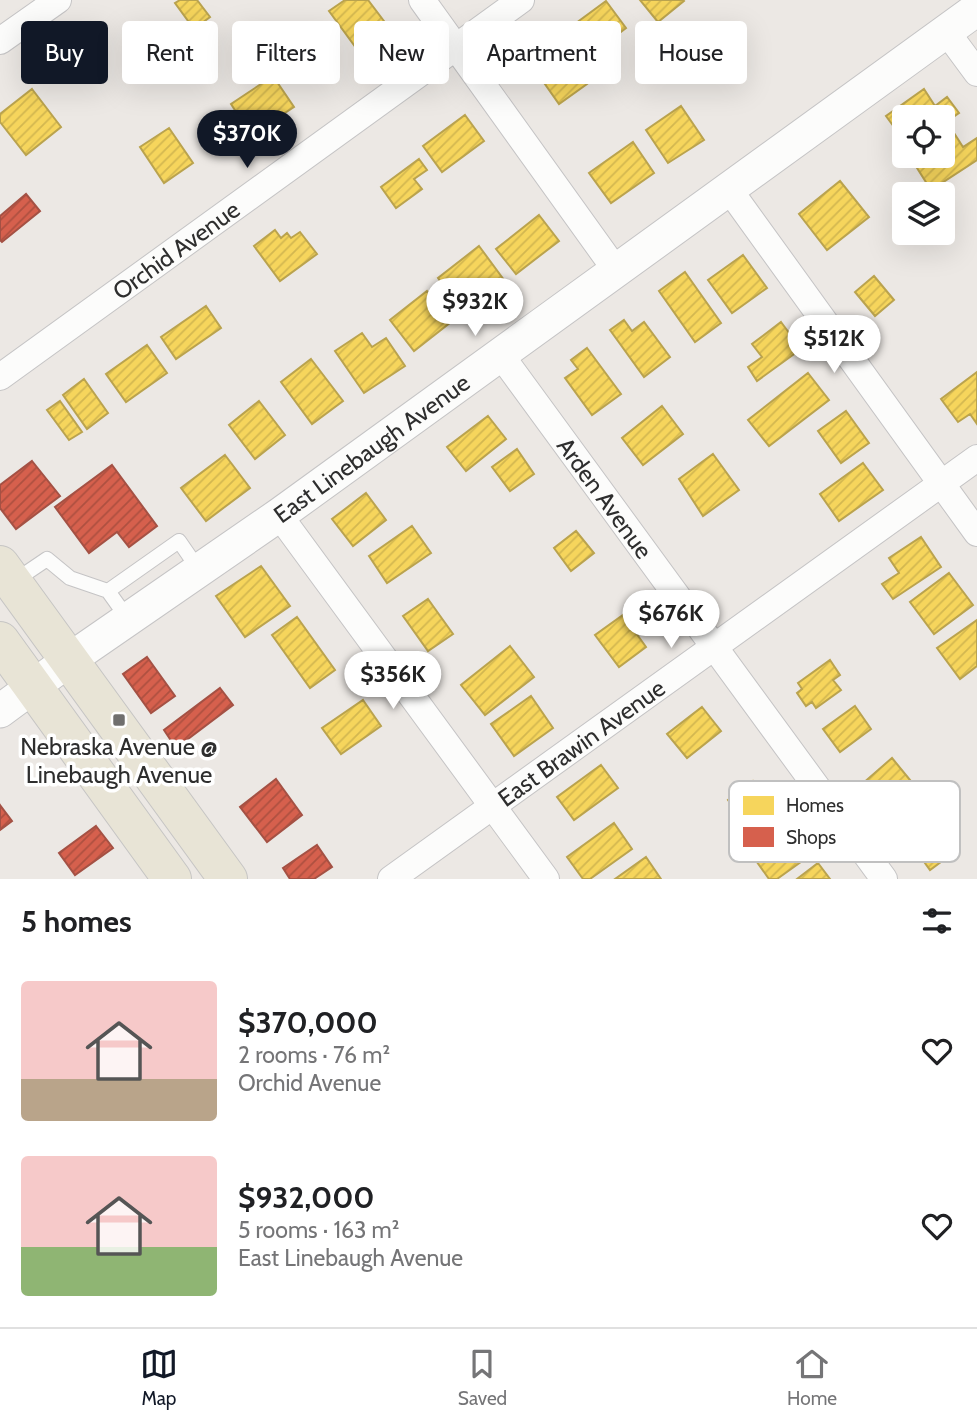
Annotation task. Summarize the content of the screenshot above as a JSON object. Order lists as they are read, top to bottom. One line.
{"streets":{"street":["Orchid Avenue","East Linebaugh Avenue","Arden Avenue","East Brawin Avenue"]},"crossings":[["East Linebaugh Avenue","Arden Avenue"],["Arden Avenue","East Brawin Avenue"]],"places":{"transit":["Nebraska Avenue @ Linebaugh Avenue"]},"legend":["Homes","Shops"],"page":{"chip":["Buy","Rent","Filters","New","Apartment","House"],"price":["$370K","$932K","$512K","$676K","$356K"],"heading":"5 homes","list":[{"name":"$370,000","note":"2 rooms · 76 m² · Orchid Avenue"},{"name":"$932,000","note":"5 rooms · 163 m² · East Linebaugh Avenue"}],"tabs":["Map","Saved","Home"]}}
